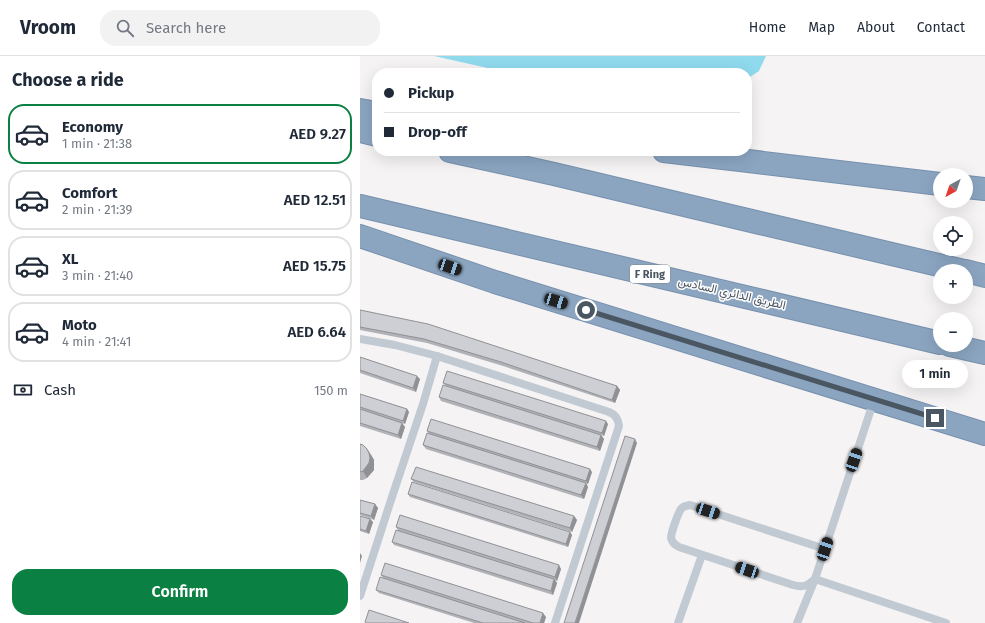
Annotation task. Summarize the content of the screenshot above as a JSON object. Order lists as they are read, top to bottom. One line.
{"streets":{"highway":["F Ring","الطريق الدائري السادس"]},"north":"bottom left","page":{"header":"Vroom","search":"Search here","nav":["Home","Map","About","Contact"],"heading":"Choose a ride","banner":["Pickup","Drop-off"],"list":[{"name":"Economy","note":"1 min · 21:38","value":"AED 9.27"},{"name":"Comfort","note":"2 min · 21:39","value":"AED 12.51"},{"name":"XL","note":"3 min · 21:40","value":"AED 15.75"},{"name":"Moto","note":"4 min · 21:41","value":"AED 6.64"}],"map_buttons":["+","−"],"bubble":"1 min","pay":["Cash","150 m"],"buttons":"Confirm"}}
